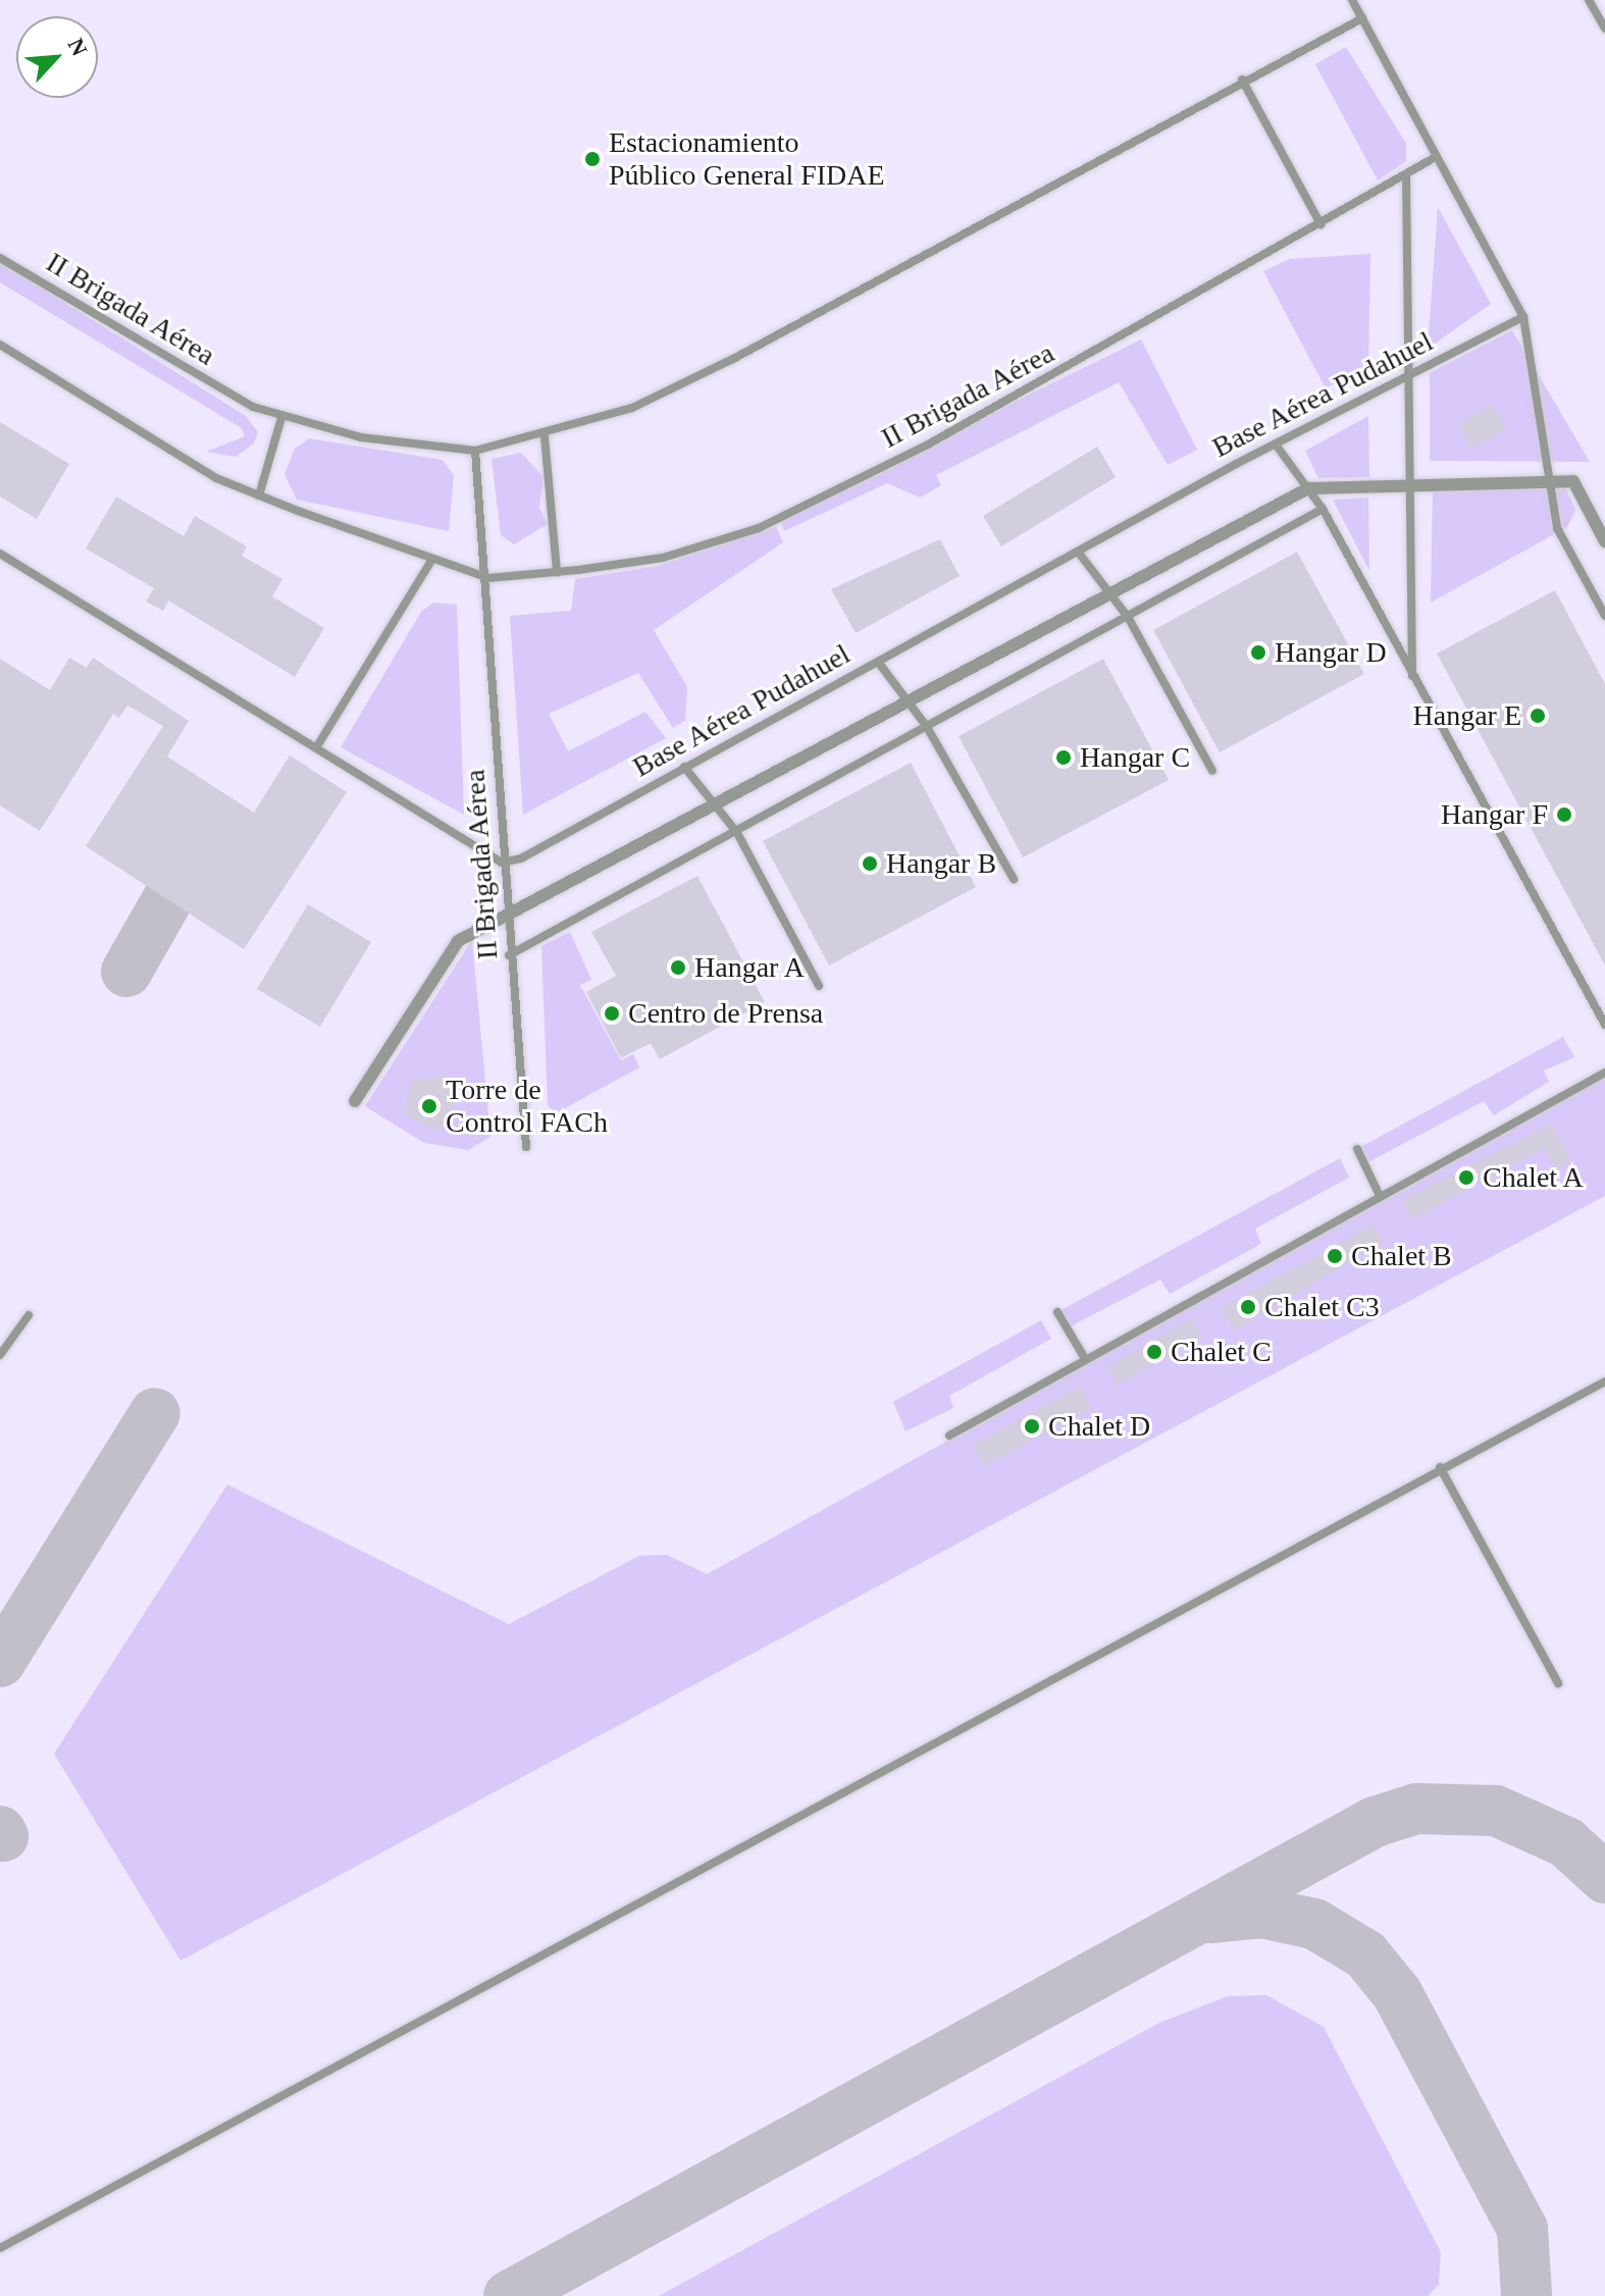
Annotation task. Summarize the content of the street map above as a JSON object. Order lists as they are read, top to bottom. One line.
{"streets":{"lane":["II Brigada Aérea","Base Aérea Pudahuel"]},"crossings":[["II Brigada Aérea","Base Aérea Pudahuel"]],"places":["Estacionamiento Público General FIDAE","Hangar D","Hangar E","Hangar C","Hangar F","Hangar B","Hangar A","Centro de Prensa","Torre de Control FACh","Chalet A","Chalet B","Chalet C3","Chalet C","Chalet D"],"north":"top right"}
